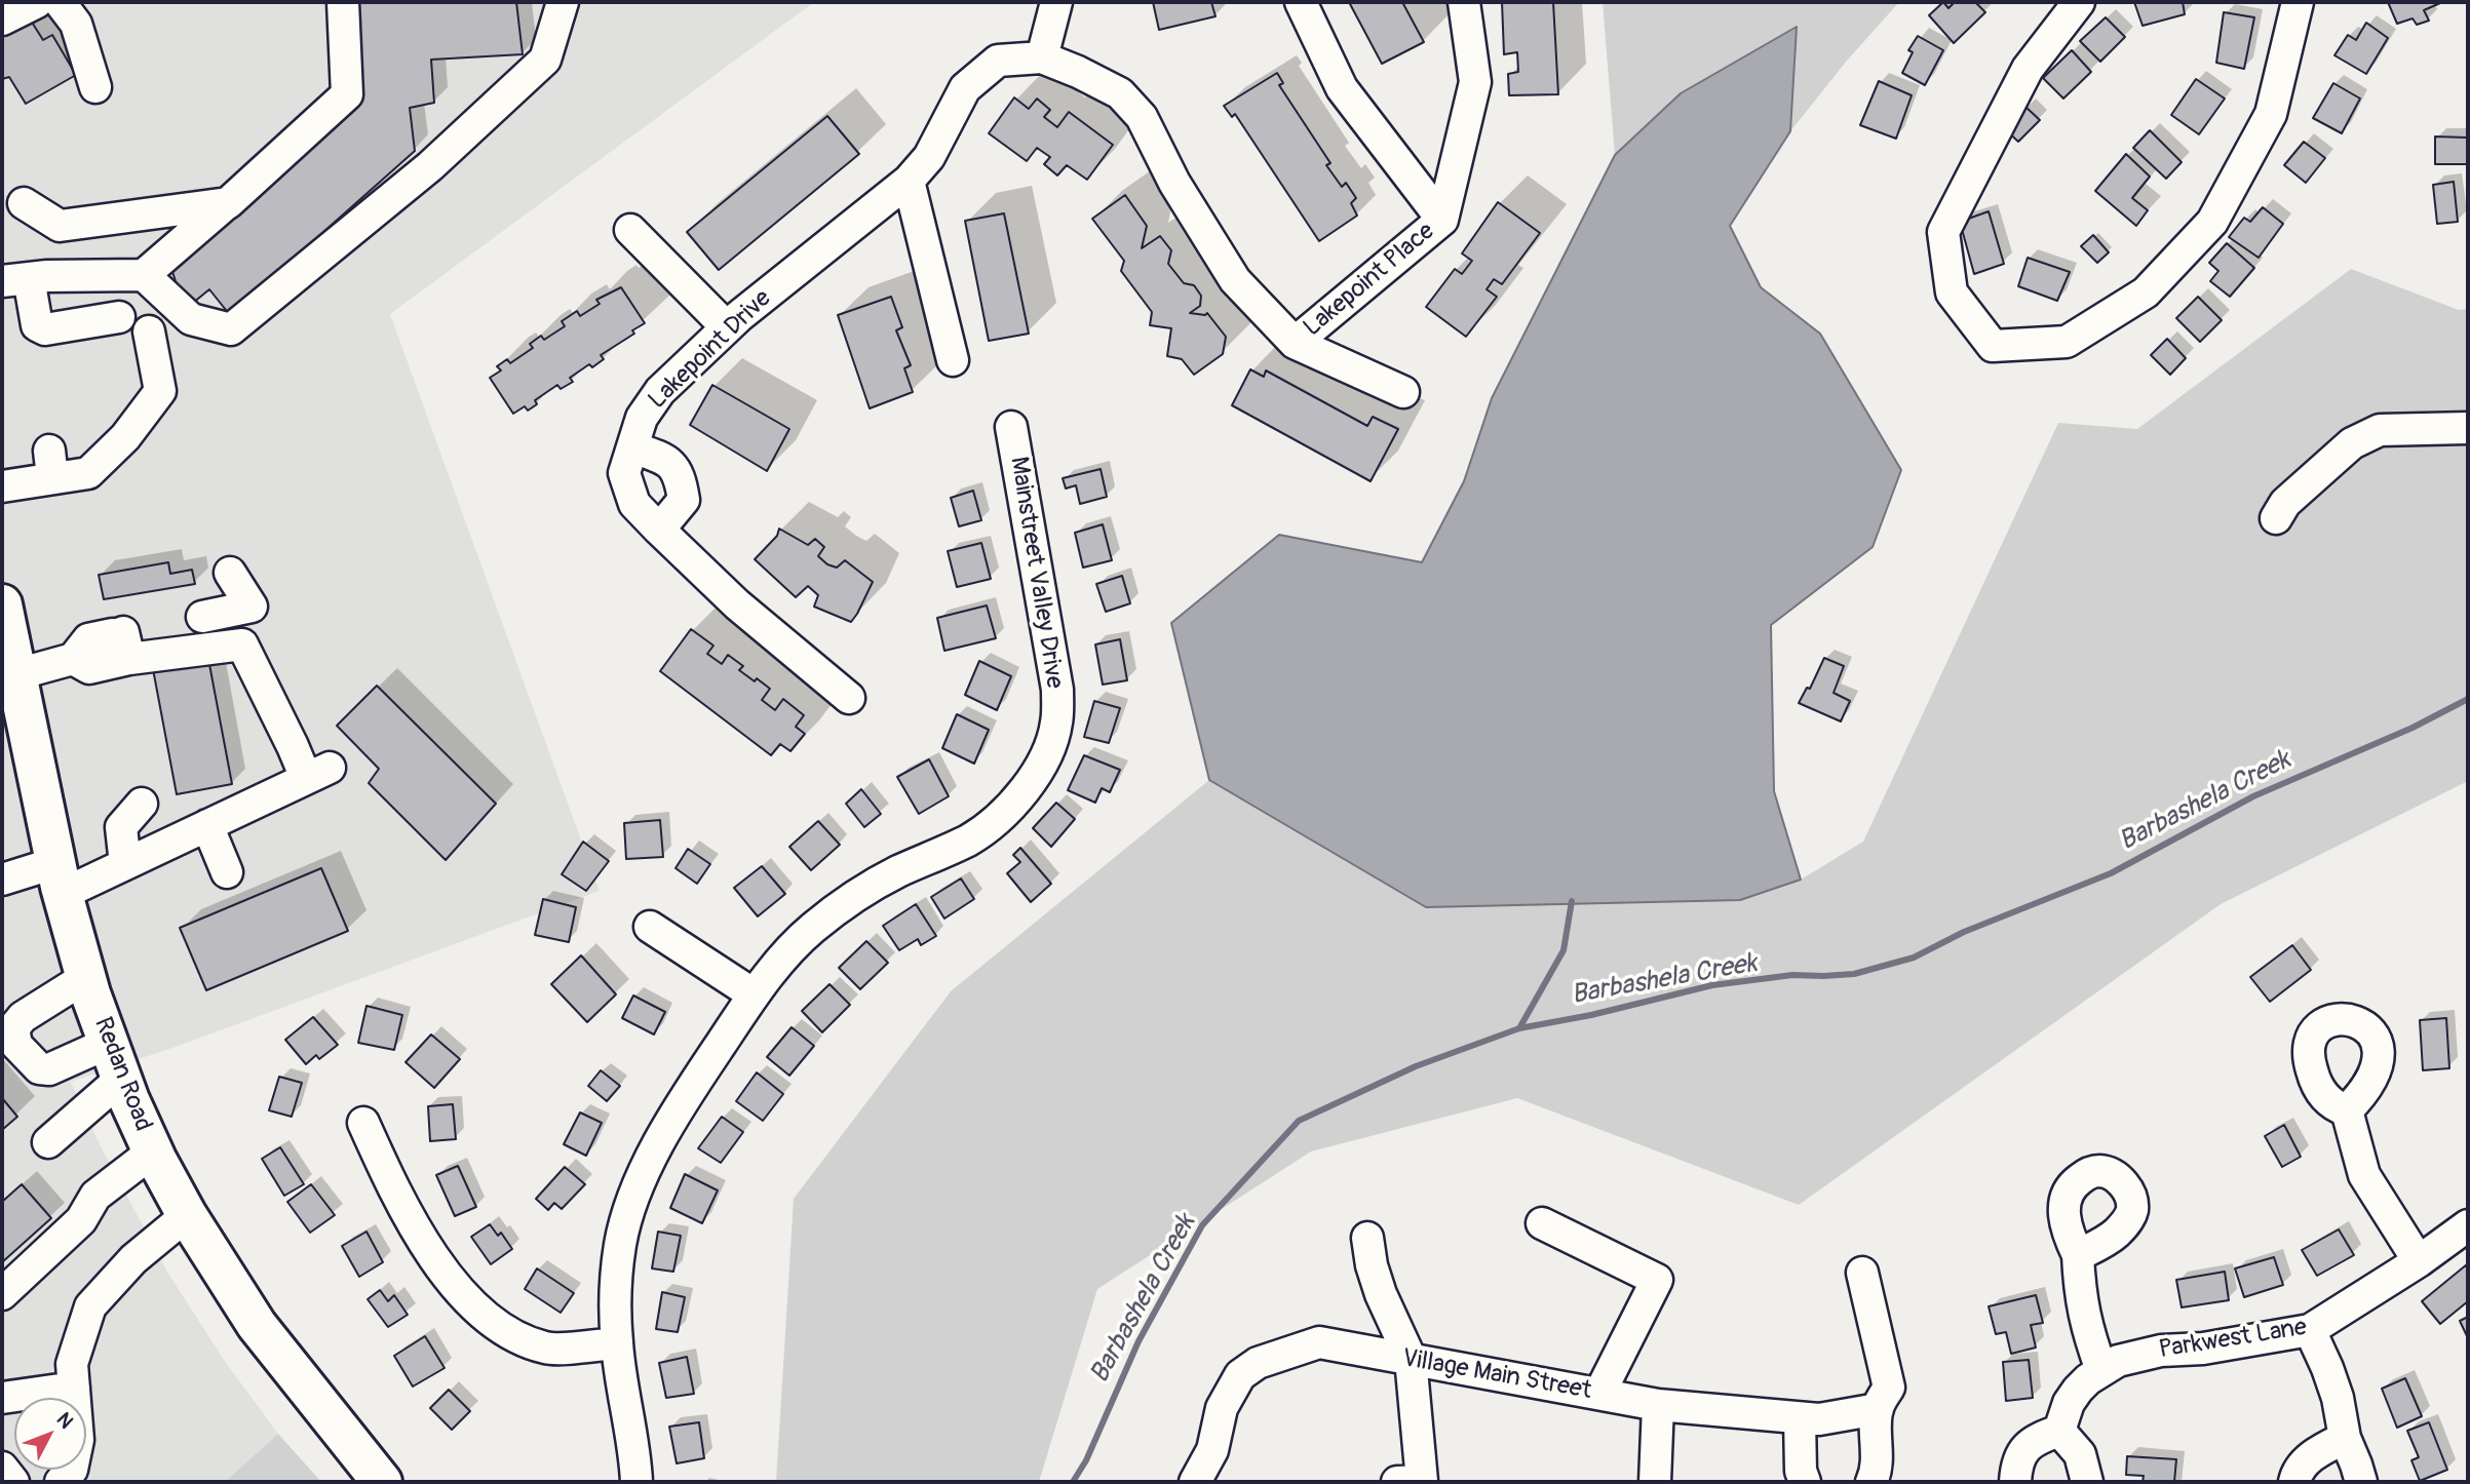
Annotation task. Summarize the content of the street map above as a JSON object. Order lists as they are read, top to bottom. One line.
{"streets":{"main road":["Redan Road"],"street":["Lakepoint Place","Lakepoint Drive","Mainstreet Valley Drive","Parkwest Lane","Village Main Street"]},"crossings":[["Lakepoint Place","Lakepoint Drive"]],"water":["Barbashela Creek"],"north":"top right"}
